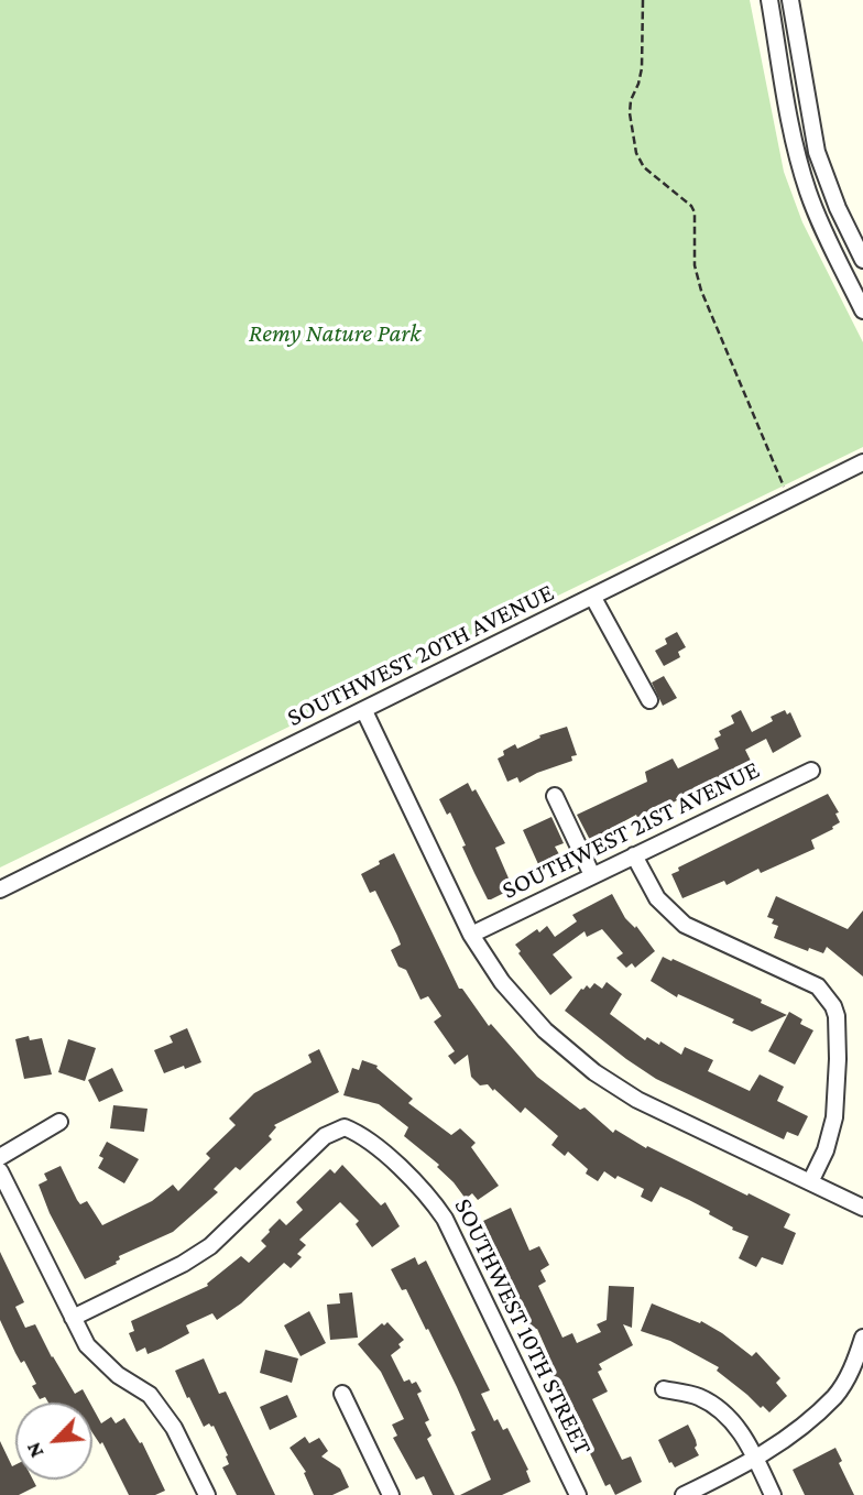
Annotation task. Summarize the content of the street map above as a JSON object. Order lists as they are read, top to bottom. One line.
{"streets":{"street":["SOUTHWEST 20TH AVENUE","SOUTHWEST 21ST AVENUE","SOUTHWEST 10TH STREET"]},"parks":["Remy Nature Park"],"north":"bottom left"}
